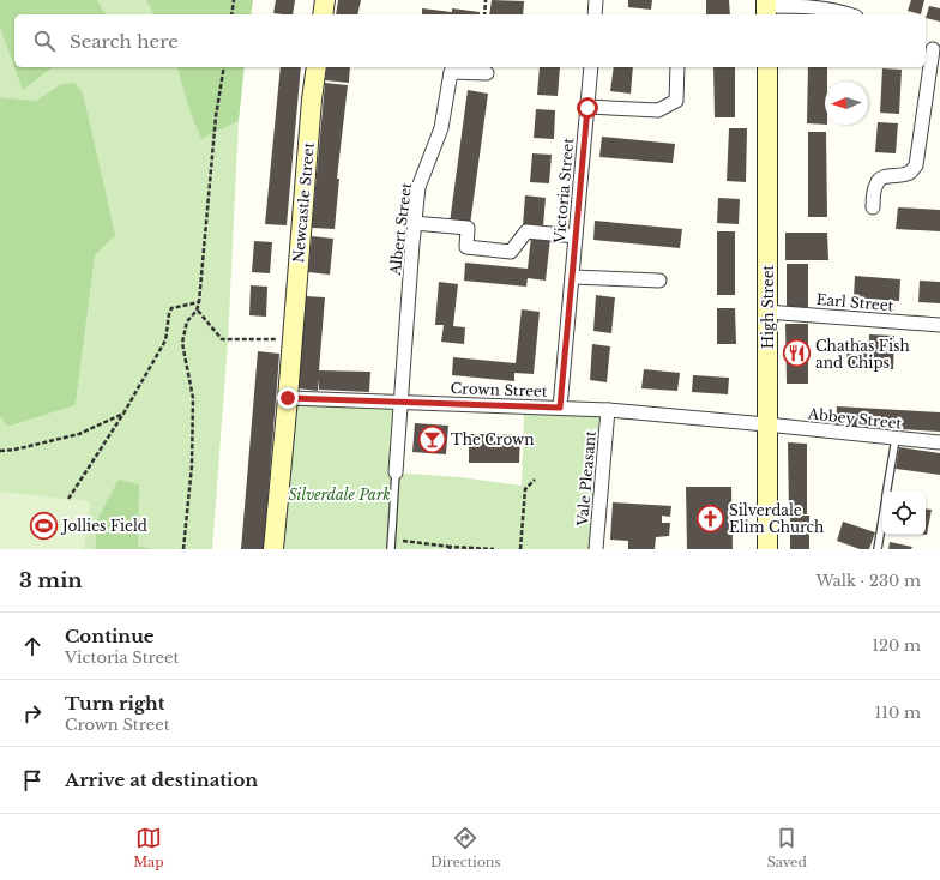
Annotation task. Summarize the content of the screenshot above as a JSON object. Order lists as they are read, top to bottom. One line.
{"streets":{"main road":["Newcastle Street","High Street"],"street":["Victoria Street","Albert Street","Earl Street","Crown Street","Abbey Street","Vale Pleasant"]},"crossings":[["Victoria Street","Crown Street"],["Newcastle Street","Crown Street"],["Albert Street","Crown Street"],["Earl Street","High Street"],["High Street","Crown Street"],["High Street","Abbey Street"],["Crown Street","Abbey Street"],["Crown Street","Vale Pleasant"]],"parks":["Silverdale Park"],"places":{"restaurant":["Chathas Fish and Chips"],"bar":["The Crown"],"church":["Silverdale Elim Church"],"sports":["Jollies Field"]},"north":"left","page":{"search":"Search here","heading":["3 min","Walk · 230 m"],"list":[["Continue","Victoria Street","120 m"],["Turn right","Crown Street","110 m"],"Arrive at destination"],"nav":["Map","Directions","Saved"]}}
